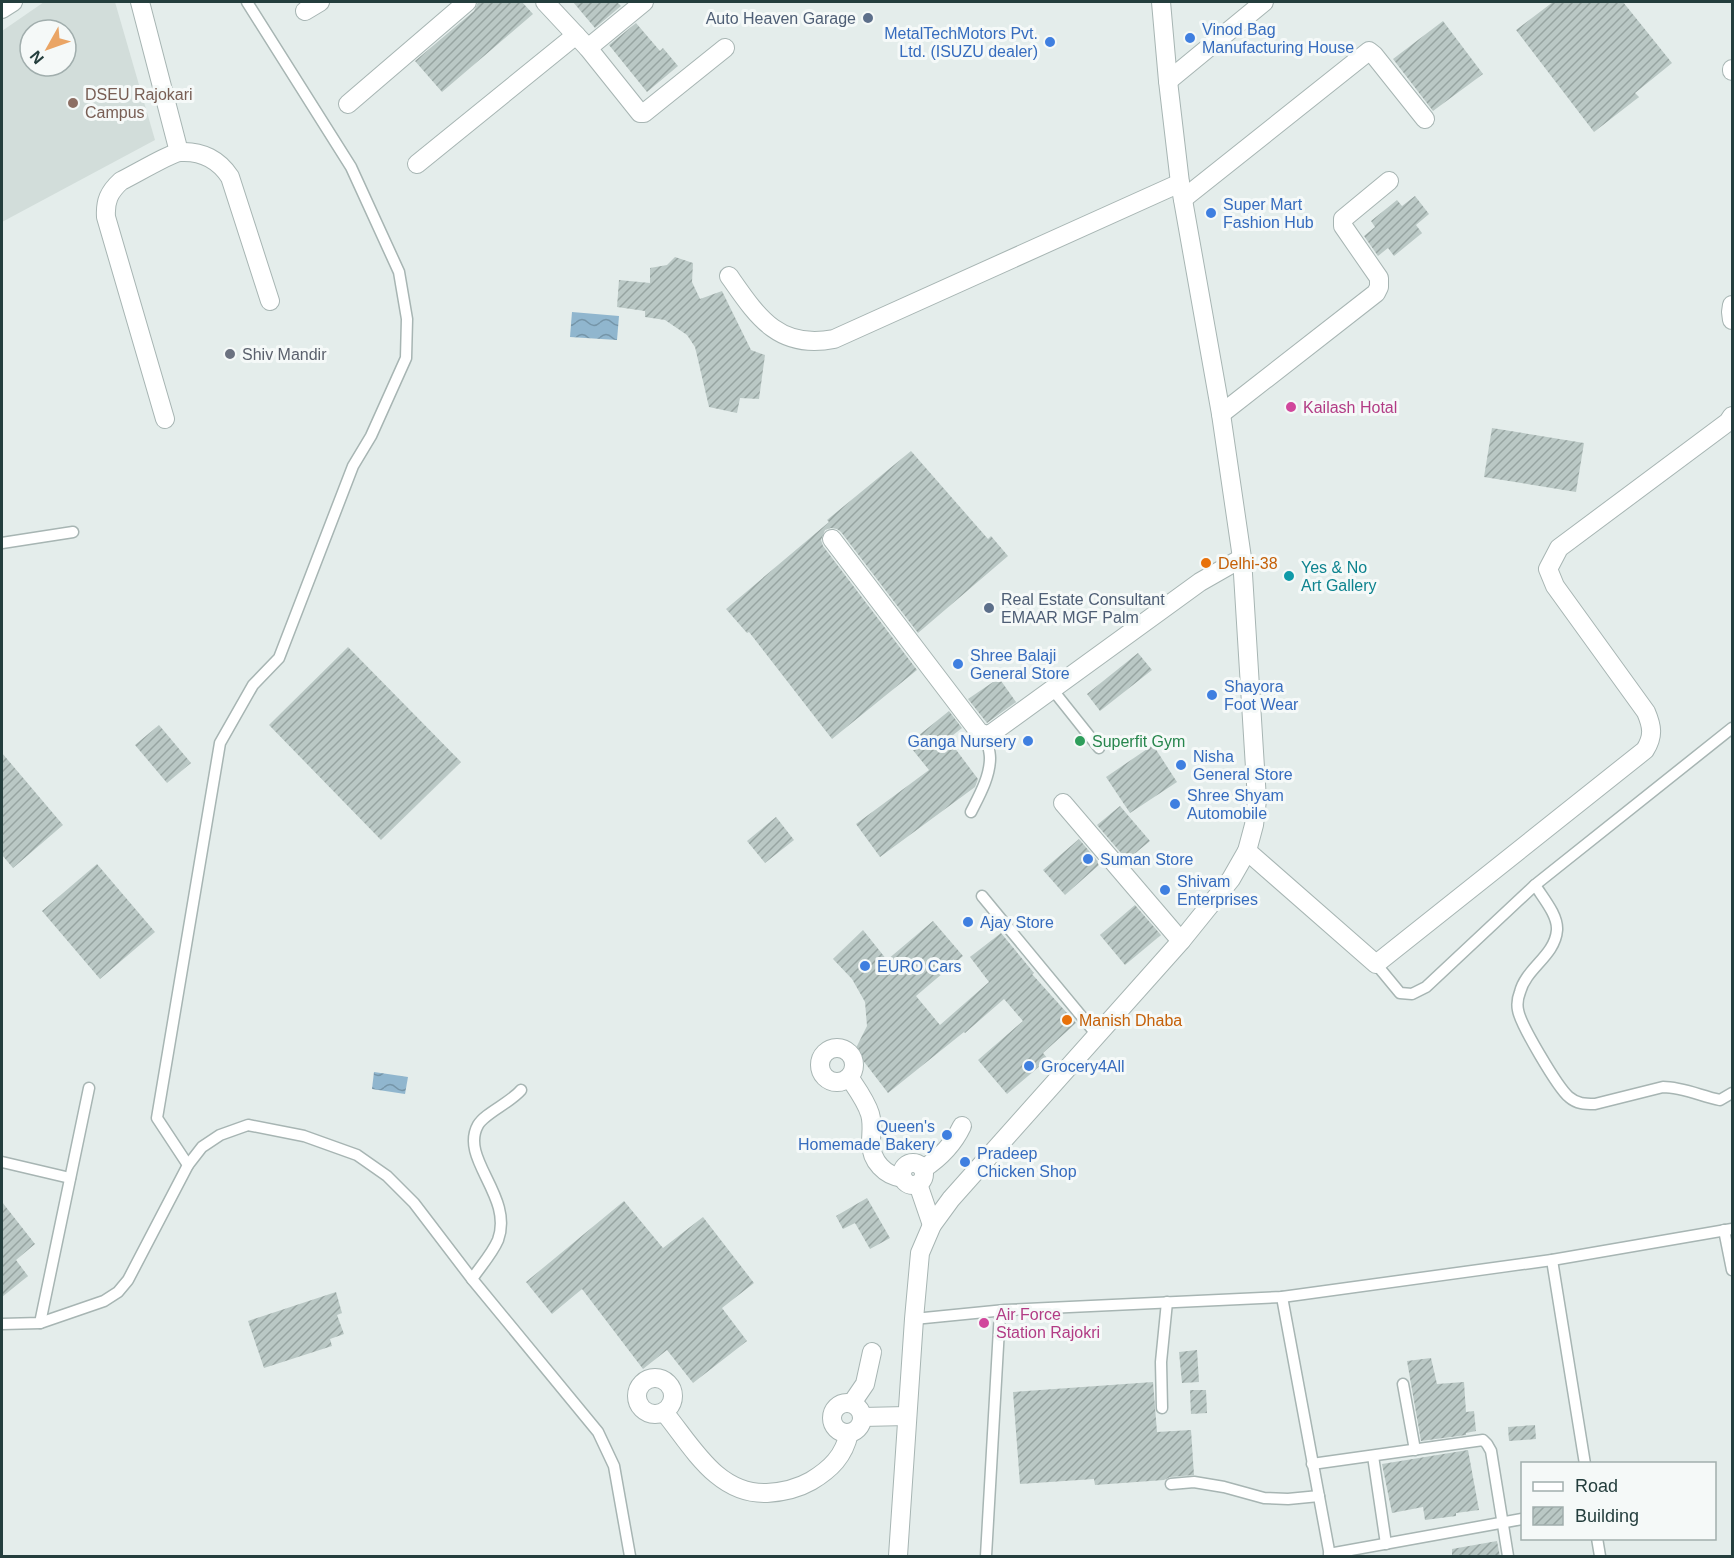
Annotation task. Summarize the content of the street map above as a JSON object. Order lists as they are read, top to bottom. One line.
{"places":["Auto Heaven Garage","Vinod Bag Manufacturing House","MetalTechMotors Pvt. Ltd. (ISUZU dealer)","DSEU Rajokari Campus","Super Mart Fashion Hub","Shiv Mandir","Kailash Hotal","Delhi-38","Yes & No Art Gallery","Real Estate Consultant EMAAR MGF Palm","Shree Balaji General Store","Shayora Foot Wear","Ganga Nursery","Superfit Gym","Nisha General Store","Shree Shyam Automobile","Suman Store","Shivam Enterprises","Ajay Store","EURO Cars","Manish Dhaba","Grocery4All","Queen's Homemade Bakery","Pradeep Chicken Shop","Air Force Station Rajokri"],"legend":["Road","Building"],"north":"bottom left"}
